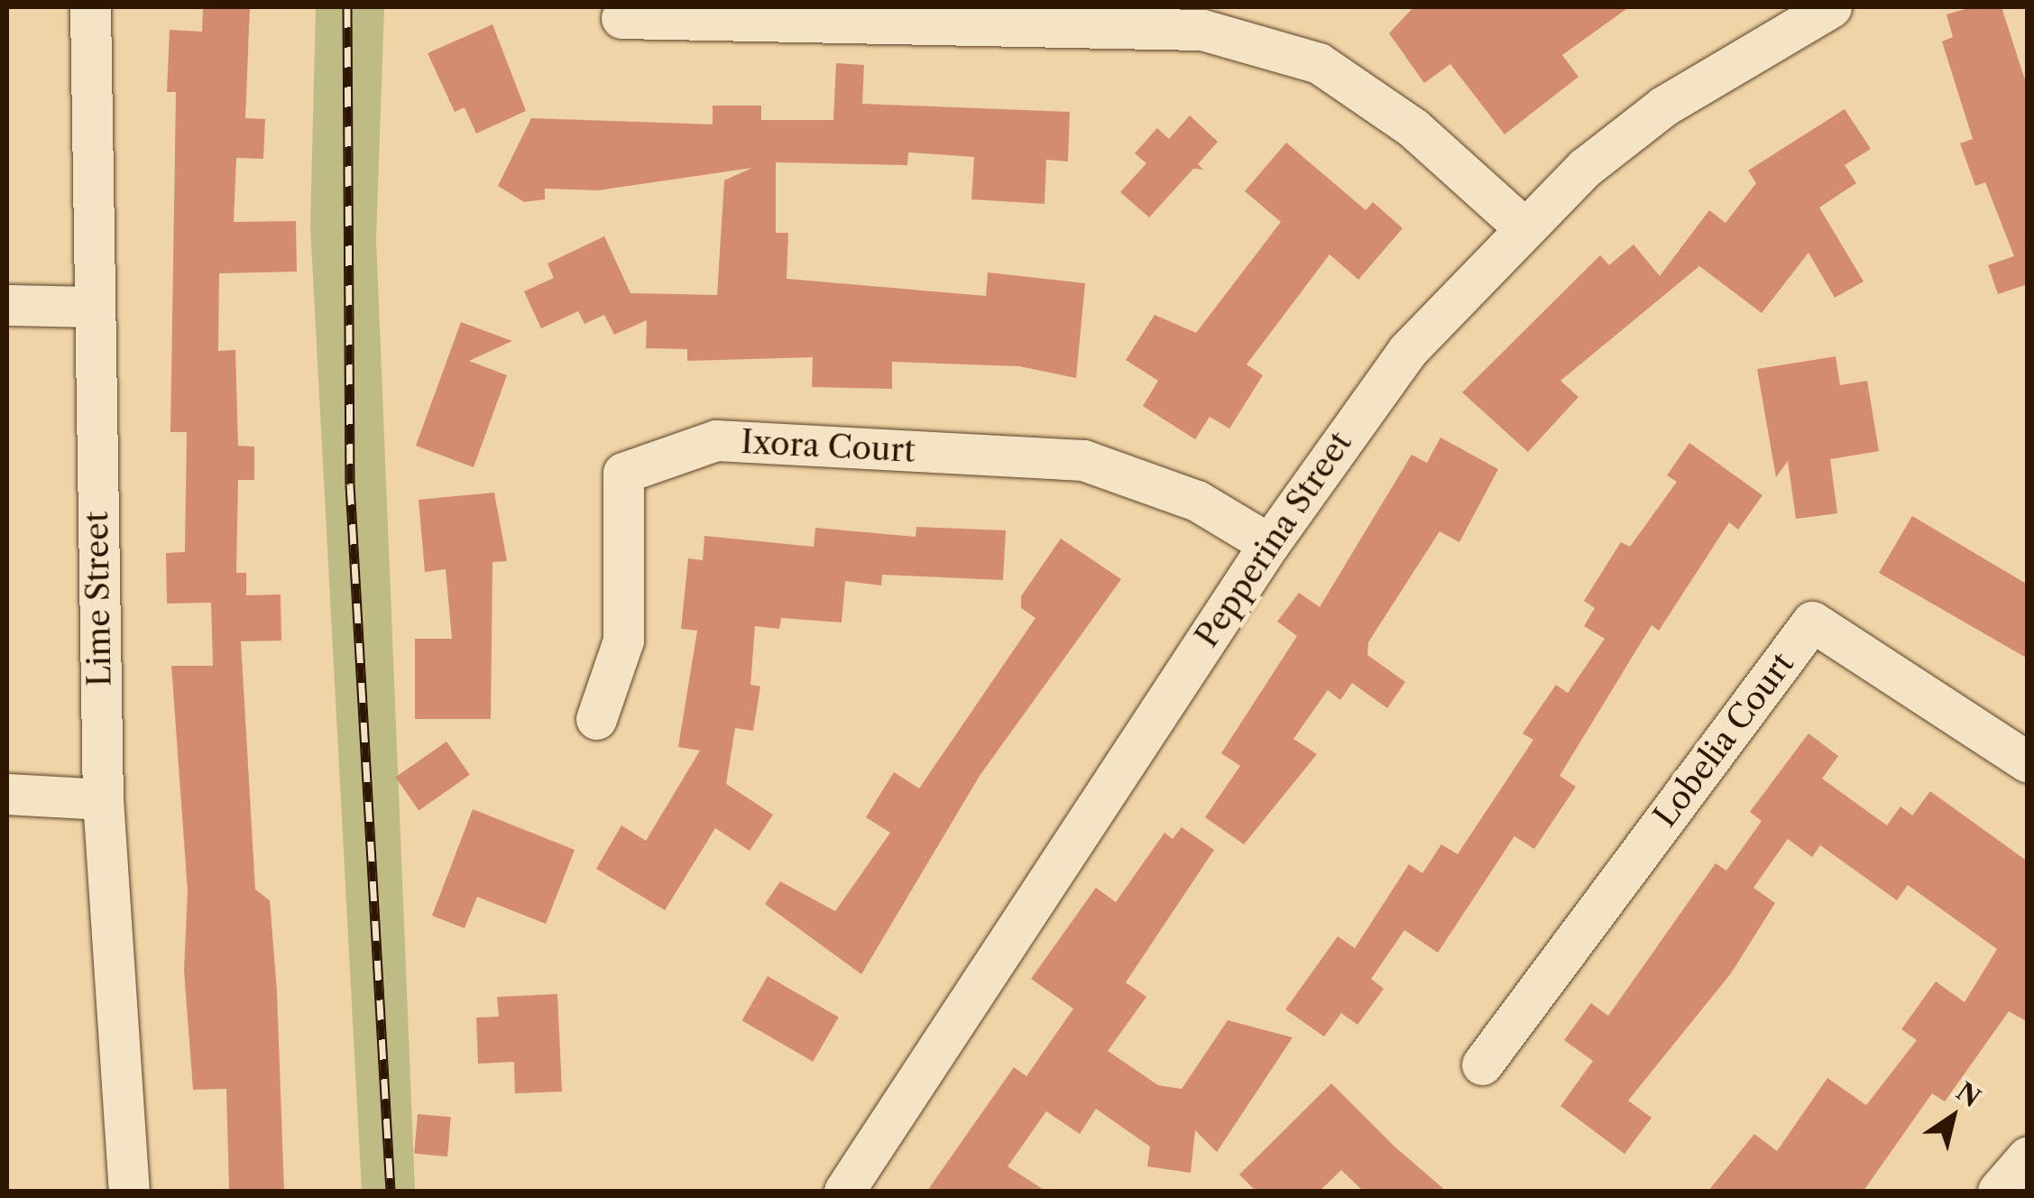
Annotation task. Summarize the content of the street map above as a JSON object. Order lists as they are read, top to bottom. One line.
{"streets":{"street":["Ixora Court","Pepperina Street","Lime Street","Lobelia Court"]},"crossings":[["Ixora Court","Pepperina Street"]],"north":"top right"}
